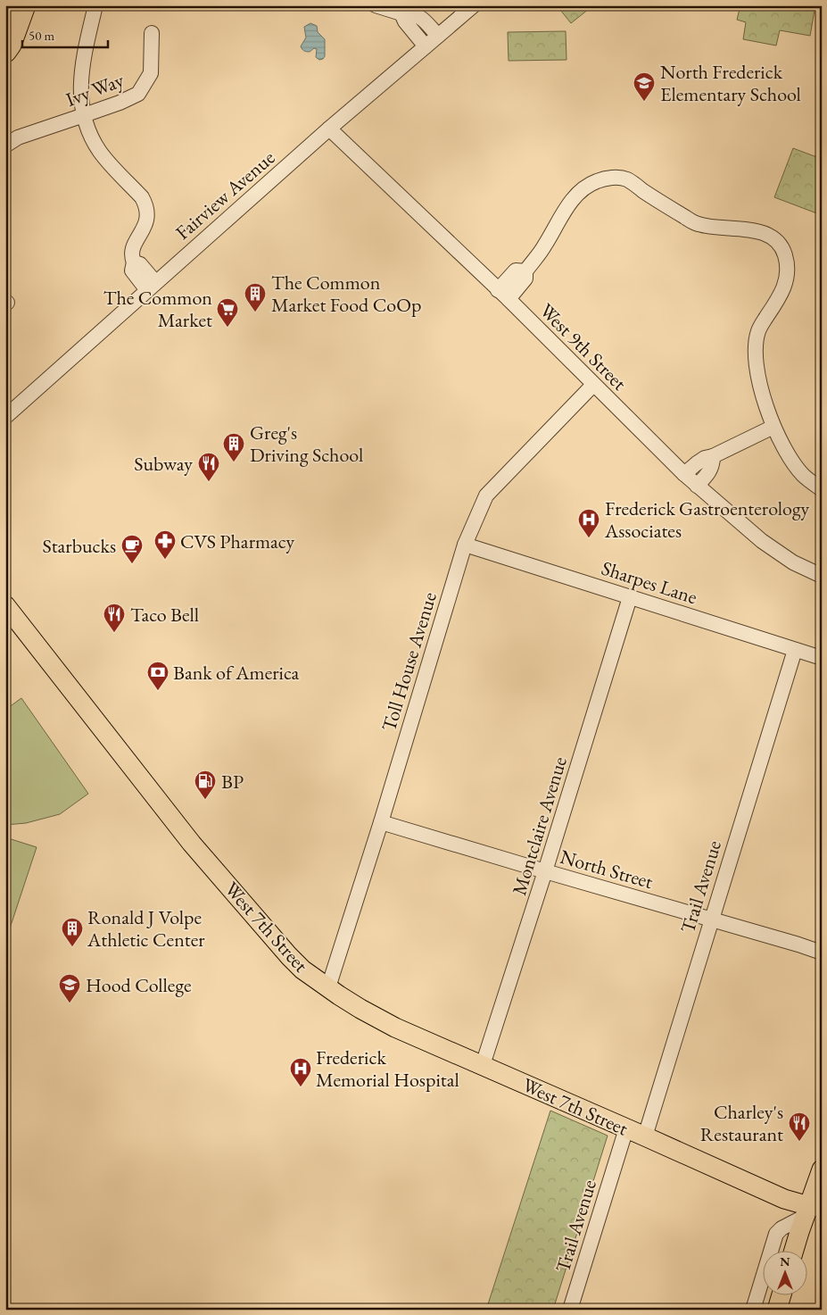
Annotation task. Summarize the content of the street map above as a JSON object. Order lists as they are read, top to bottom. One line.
{"streets":{"main road":["West 7th Street"],"street":["Ivy Way","Fairview Avenue","West 9th Street","Sharpes Lane","Toll House Avenue","Montclaire Avenue","North Street","Trail Avenue"]},"crossings":[["Fairview Avenue","West 9th Street"],["West 9th Street","Toll House Avenue"],["Sharpes Lane","Toll House Avenue"],["Sharpes Lane","Montclaire Avenue"],["Sharpes Lane","Trail Avenue"],["Toll House Avenue","North Street"],["Toll House Avenue","West 7th Street"],["Montclaire Avenue","North Street"],["Montclaire Avenue","West 7th Street"],["North Street","Trail Avenue"],["Trail Avenue","West 7th Street"]],"places":{"school or university":["North Frederick Elementary School","Hood College"],"building":["The Common Market Food CoOp","Greg's Driving School","Ronald J Volpe Athletic Center"],"supermarket":["The Common Market"],"restaurant":["Subway","Taco Bell","Charley's Restaurant"],"hospital":["Frederick Gastroenterology Associates","Frederick Memorial Hospital"],"pharmacy":["CVS Pharmacy"],"cafe":["Starbucks"],"bank":["Bank of America"],"fuel station":["BP"]},"scale_bar":"50 m","north":"top"}
